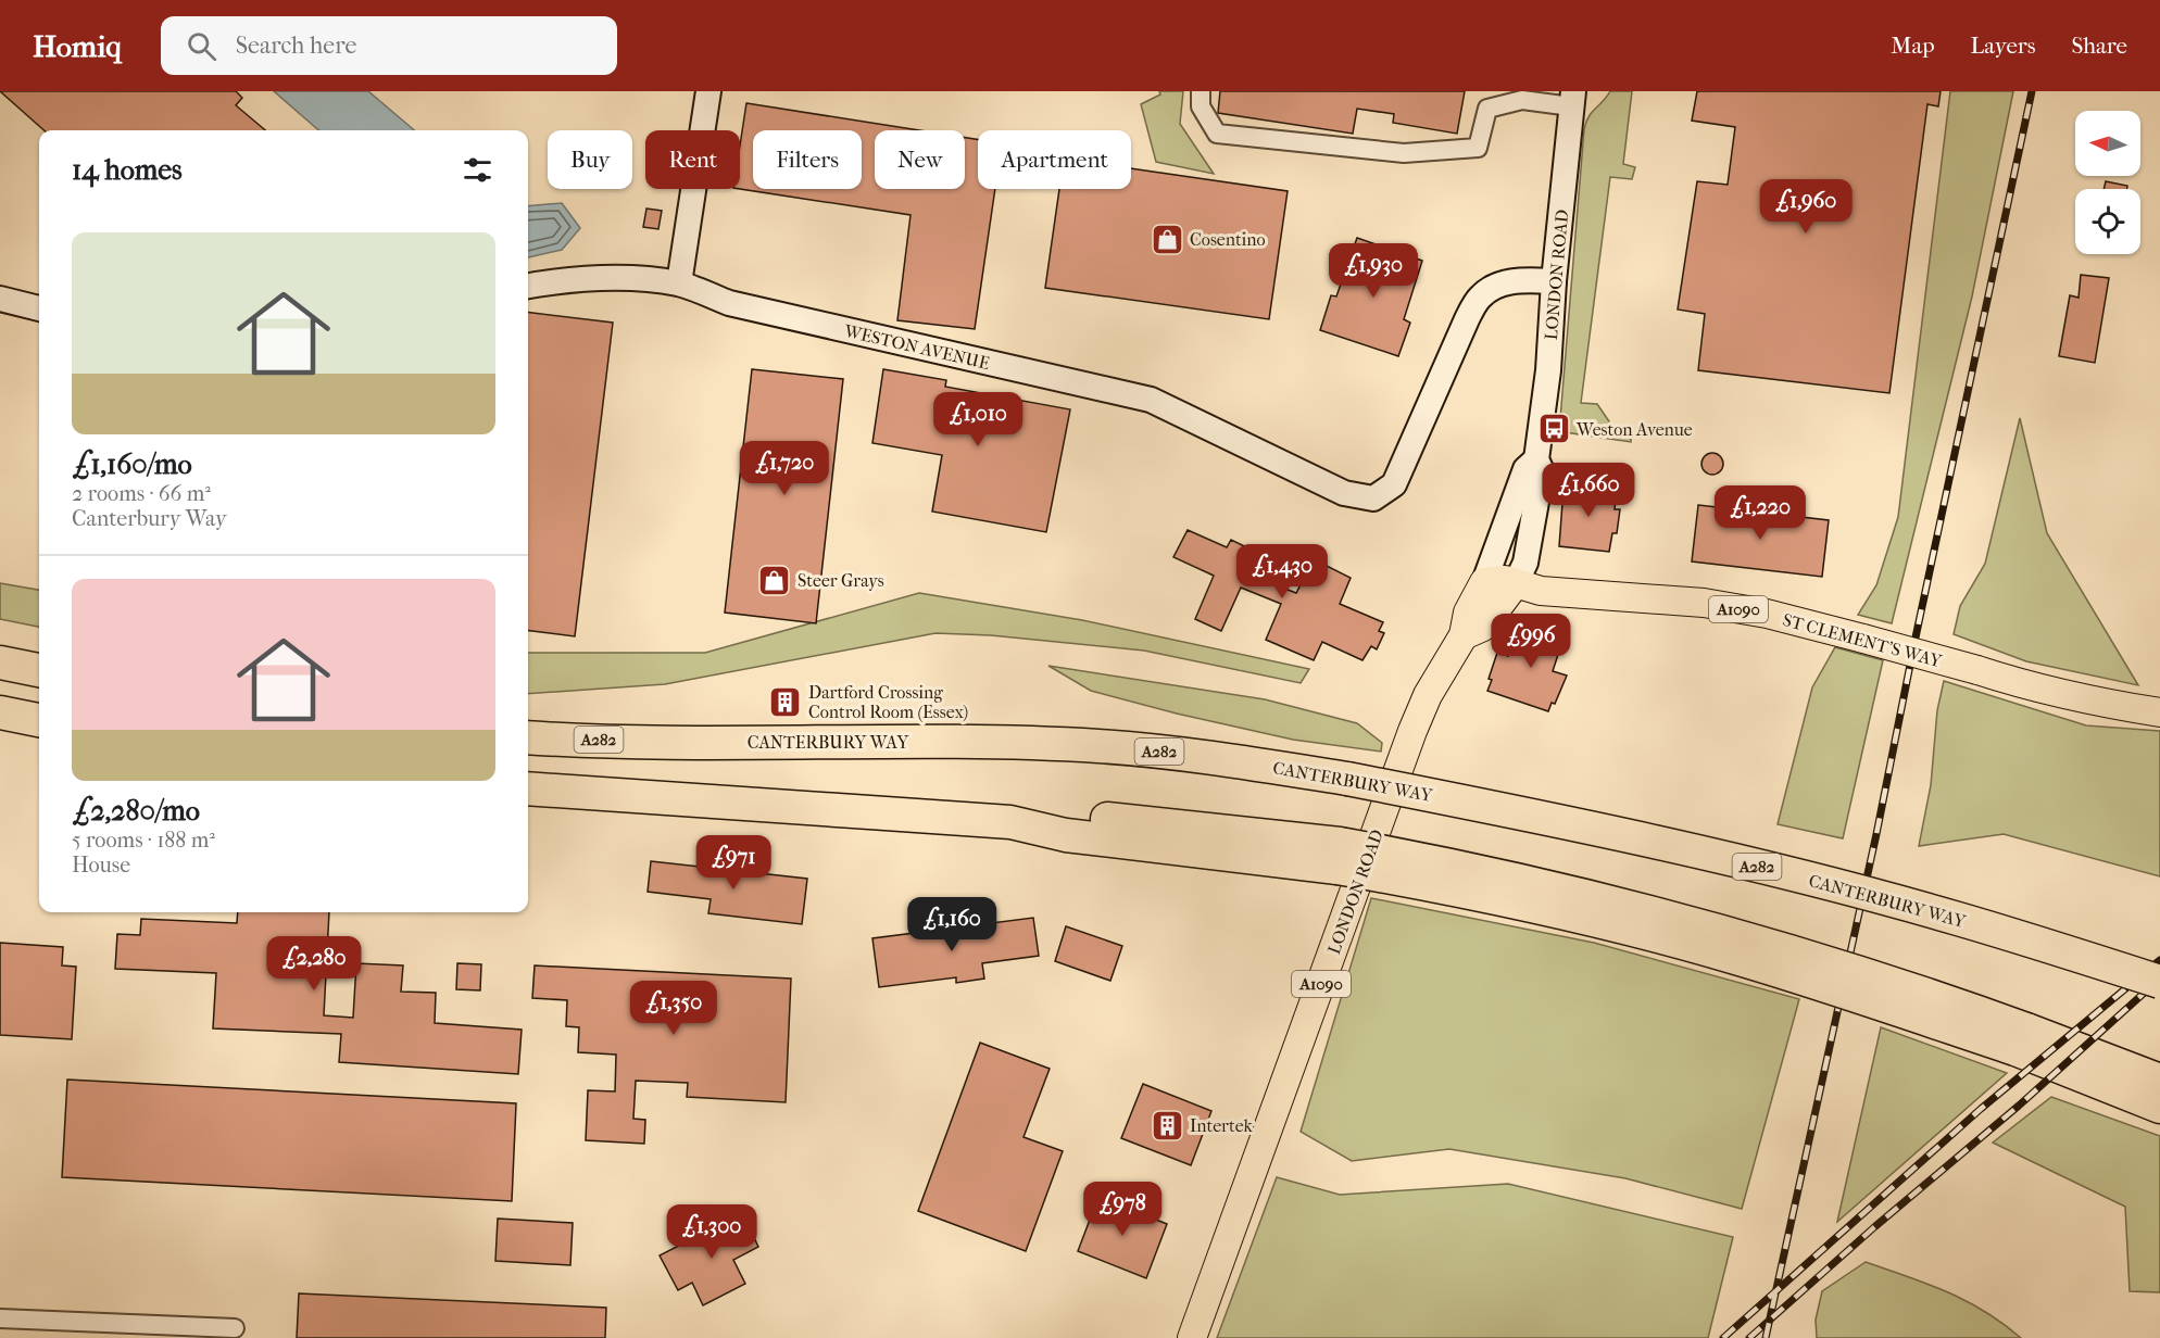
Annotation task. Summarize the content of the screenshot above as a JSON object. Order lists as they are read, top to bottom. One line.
{"streets":{"highway":["A282","CANTERBURY WAY"],"main road":["LONDON ROAD","A1090","ST CLEMENT'S WAY"],"street":["WESTON AVENUE"]},"crossings":[["LONDON ROAD","WESTON AVENUE"],["LONDON ROAD","ST CLEMENT'S WAY"]],"places":{"shop":["Cosentino","Steer Grays"],"bus stop":["Weston Avenue"],"building":["Dartford Crossing Control Room (Essex)","Intertek"]},"north":"left","page":{"header":"Homiq","search":"Search here","nav":["Map","Layers","Share"],"chip":["Buy","Rent","Filters","New","Apartment"],"heading":"14 homes","price":["£1,960","£1,930","£1,010","£1,720","£1,660","£1,220","£1,430","£996","£971","£1,160","£2,280","£1,350","£978","£1,300"],"list":[{"name":"£1,160/mo","note":"2 rooms · 66 m² · Canterbury Way"},{"name":"£2,280/mo","note":"5 rooms · 188 m² · House"}]}}
